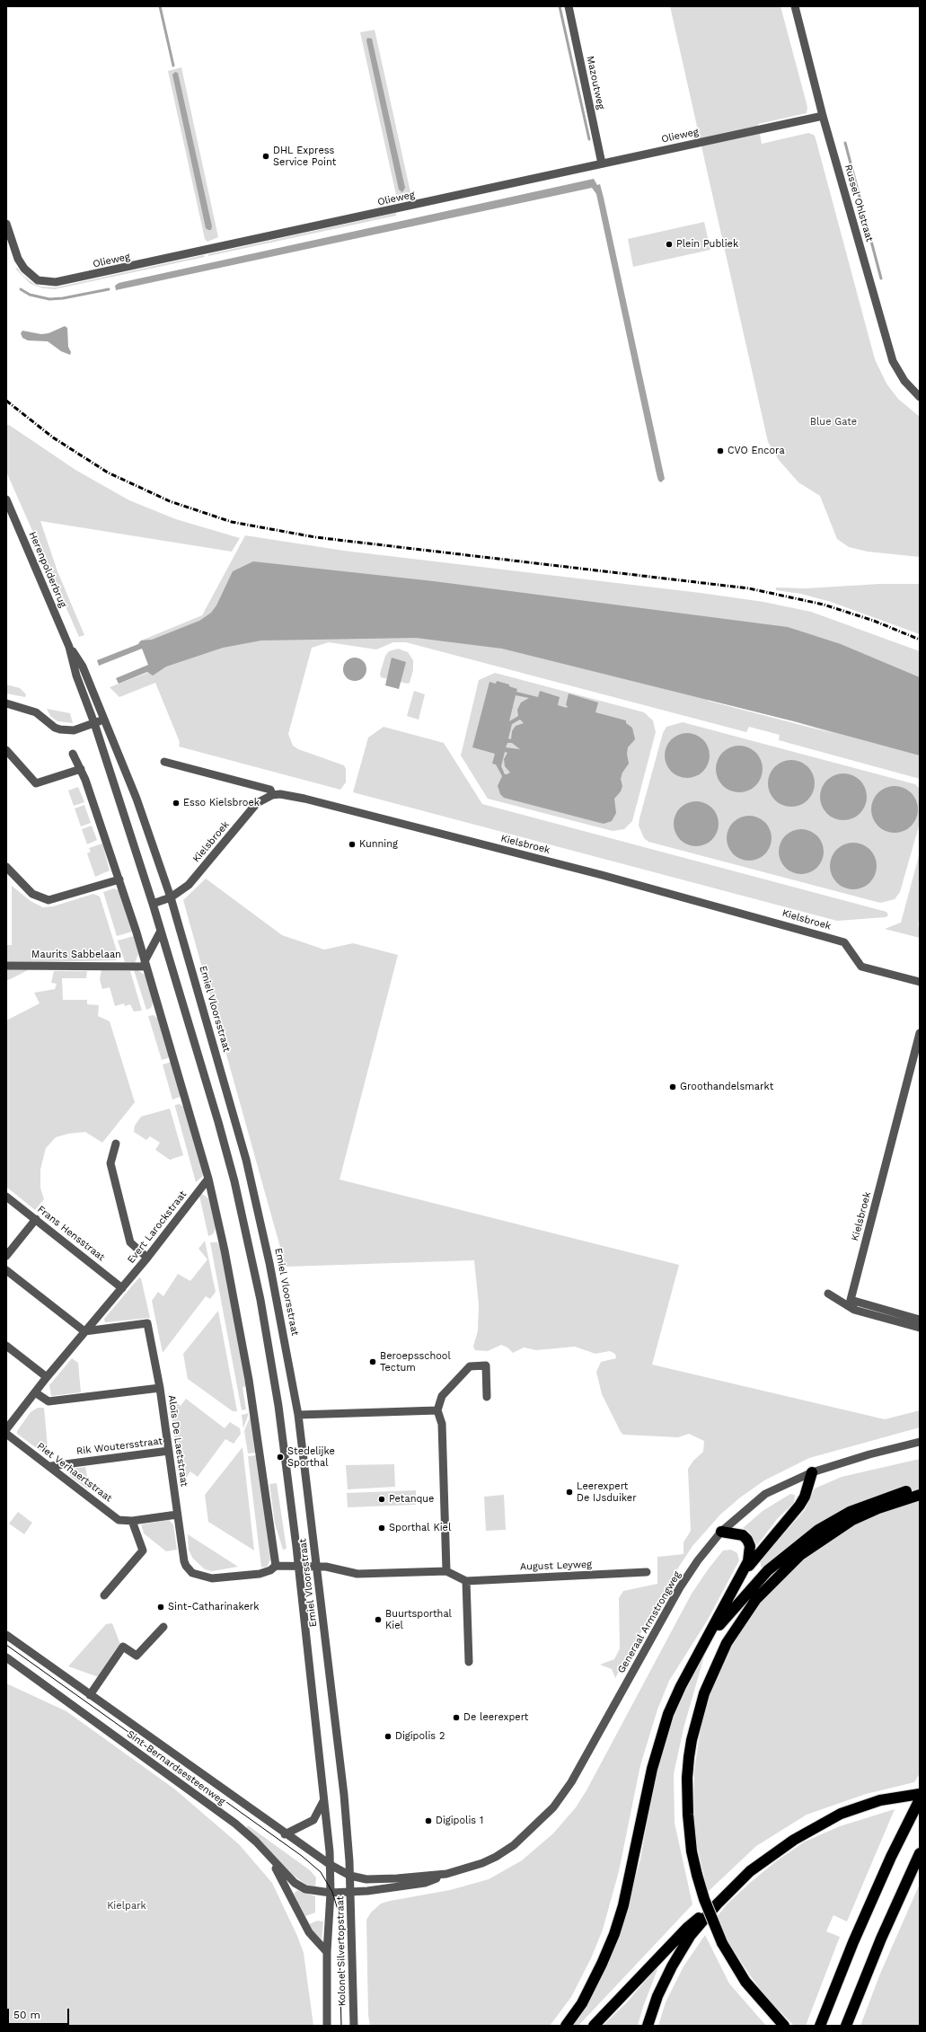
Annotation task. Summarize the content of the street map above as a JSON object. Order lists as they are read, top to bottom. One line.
{"streets":{"street":["Mazoutweg","Olieweg","Russel Ohlstraat","Herenpolderbrug","Kielsbroek","Maurits Sabbelaan","Emiel Vloorsstraat","Evert Larockstraat","Frans Hensstraat","Aloïs De Laetstraat","Rik Woutersstraat","Piet Verhaertstraat","August Leyweg","Generaal Armstrongweg","Sint-Bernardsesteenweg","Kolonel Silvertopstraat"]},"crossings":[["Mazoutweg","Olieweg"],["Olieweg","Russel Ohlstraat"],["Herenpolderbrug","Emiel Vloorsstraat"],["Kielsbroek","Emiel Vloorsstraat"],["Emiel Vloorsstraat","Aloïs De Laetstraat"],["Emiel Vloorsstraat","August Leyweg"],["Emiel Vloorsstraat","Generaal Armstrongweg"],["Emiel Vloorsstraat","Sint-Bernardsesteenweg"],["Emiel Vloorsstraat","Kolonel Silvertopstraat"],["Evert Larockstraat","Frans Hensstraat"],["Evert Larockstraat","Aloïs De Laetstraat"],["Aloïs De Laetstraat","Rik Woutersstraat"],["Aloïs De Laetstraat","Piet Verhaertstraat"],["Rik Woutersstraat","Piet Verhaertstraat"],["Generaal Armstrongweg","Sint-Bernardsesteenweg"],["Generaal Armstrongweg","Kolonel Silvertopstraat"],["Sint-Bernardsesteenweg","Kolonel Silvertopstraat"]],"parks":["Blue Gate","Kielpark"],"places":["DHL Express Service Point","Plein Publiek","CVO Encora","Esso Kielsbroek","Kunning","Groothandelsmarkt","Beroepsschool Tectum","Stedelijke Sporthal","Leerexpert De IJsduiker","Petanque","Sporthal Kiel","Sint-Catharinakerk","Buurtsporthal Kiel","De leerexpert","Digipolis 2","Digipolis 1"],"scale_bar":"50 m"}
